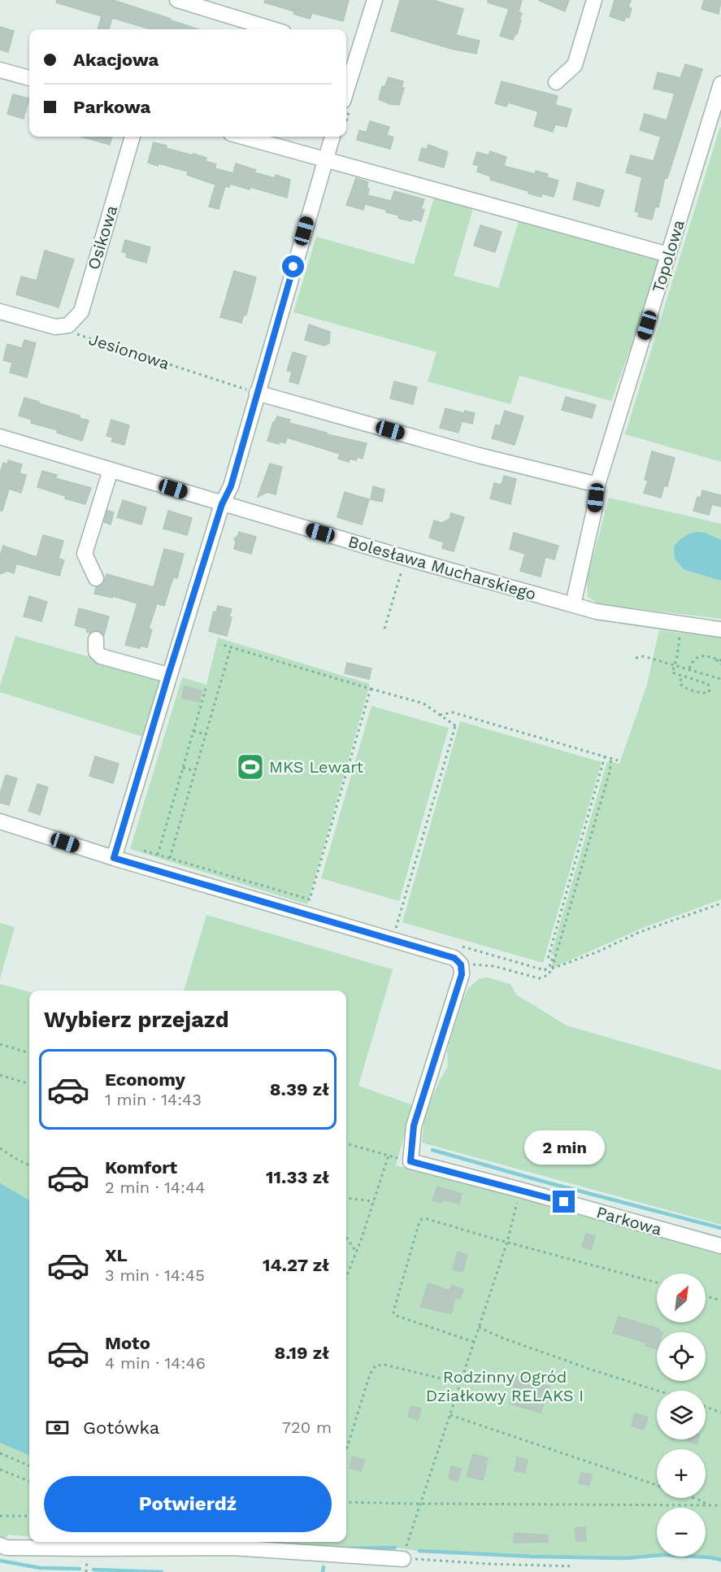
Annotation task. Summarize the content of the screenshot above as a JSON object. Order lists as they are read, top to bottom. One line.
{"streets":{"street":["Osikowa","Topolowa","Bolesława Mucharskiego","Parkowa"],"path":["Jesionowa"]},"crossings":[["Osikowa","Jesionowa"],["Topolowa","Bolesława Mucharskiego"]],"parks":["Rodzinny Ogród Działkowy RELAKS I"],"places":{"sports":["MKS Lewart"]},"north":"top right","page":{"banner":["Akacjowa","Parkowa"],"heading":"Wybierz przejazd","list":[{"name":"Economy","note":"1 min · 14:43","value":"8.39 zł"},{"name":"Komfort","note":"2 min · 14:44","value":"11.33 zł"},{"name":"XL","note":"3 min · 14:45","value":"14.27 zł"},{"name":"Moto","note":"4 min · 14:46","value":"8.19 zł"}],"bubble":"2 min","map_buttons":["+","−"],"pay":["Gotówka","720 m"],"buttons":"Potwierdź"}}
